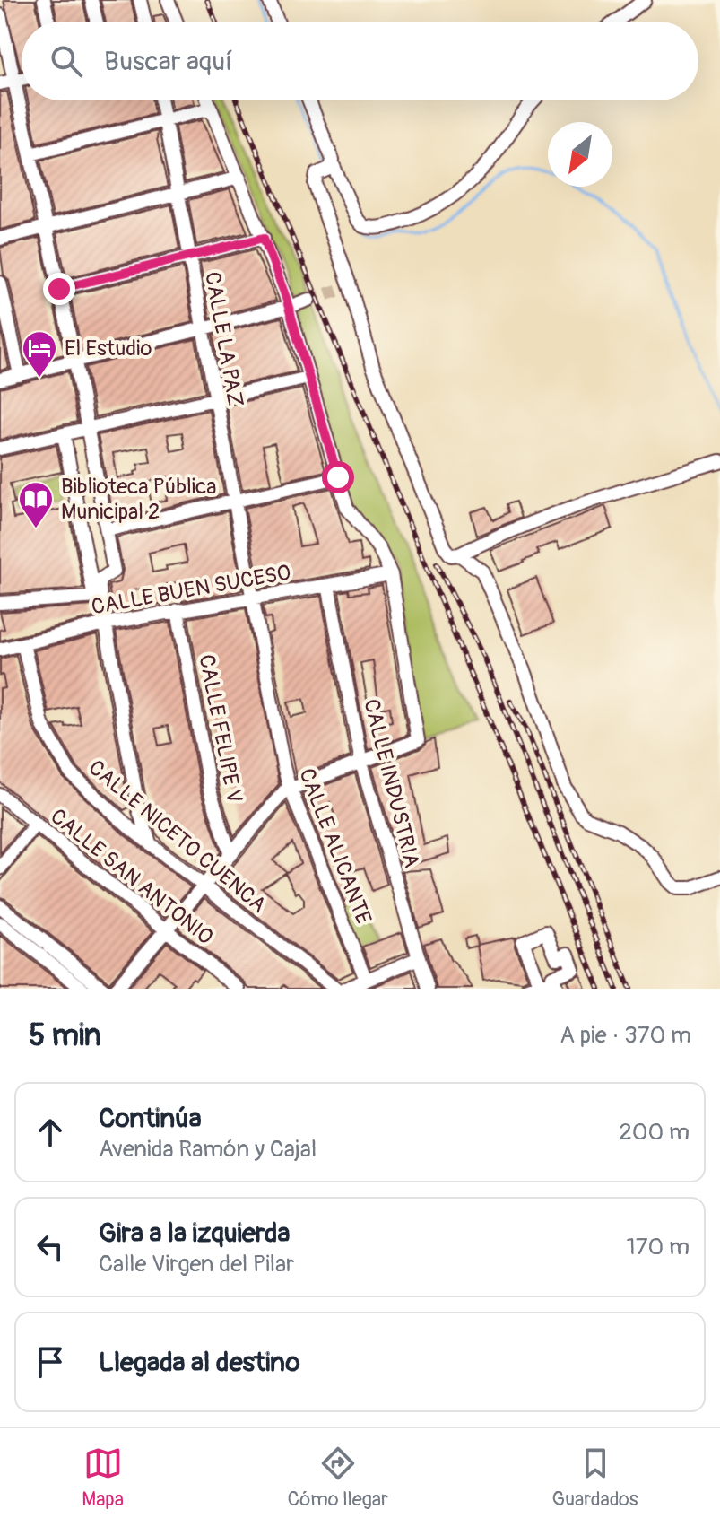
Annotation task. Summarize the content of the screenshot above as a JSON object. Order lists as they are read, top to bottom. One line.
{"streets":{"street":["CALLE LA PAZ","CALLE BUEN SUCESO","CALLE FELIPE V","CALLE INDUSTRIA","CALLE NICETO CUENCA","CALLE ALICANTE","CALLE SAN ANTONIO"]},"crossings":[["CALLE LA PAZ","CALLE BUEN SUCESO"],["CALLE LA PAZ","CALLE ALICANTE"],["CALLE BUEN SUCESO","CALLE FELIPE V"],["CALLE BUEN SUCESO","CALLE INDUSTRIA"],["CALLE BUEN SUCESO","CALLE NICETO CUENCA"],["CALLE BUEN SUCESO","CALLE ALICANTE"]],"places":{"hotel":["El Estudio"],"library":["Biblioteca Pública Municipal 2"]},"north":"bottom left","page":{"search":"Buscar aquí","heading":["5 min","A pie · 370 m"],"list":[["Continúa","Avenida Ramón y Cajal","200 m"],["Gira a la izquierda","Calle Virgen del Pilar","170 m"],"Llegada al destino"],"nav":["Mapa","Cómo llegar","Guardados"]}}
